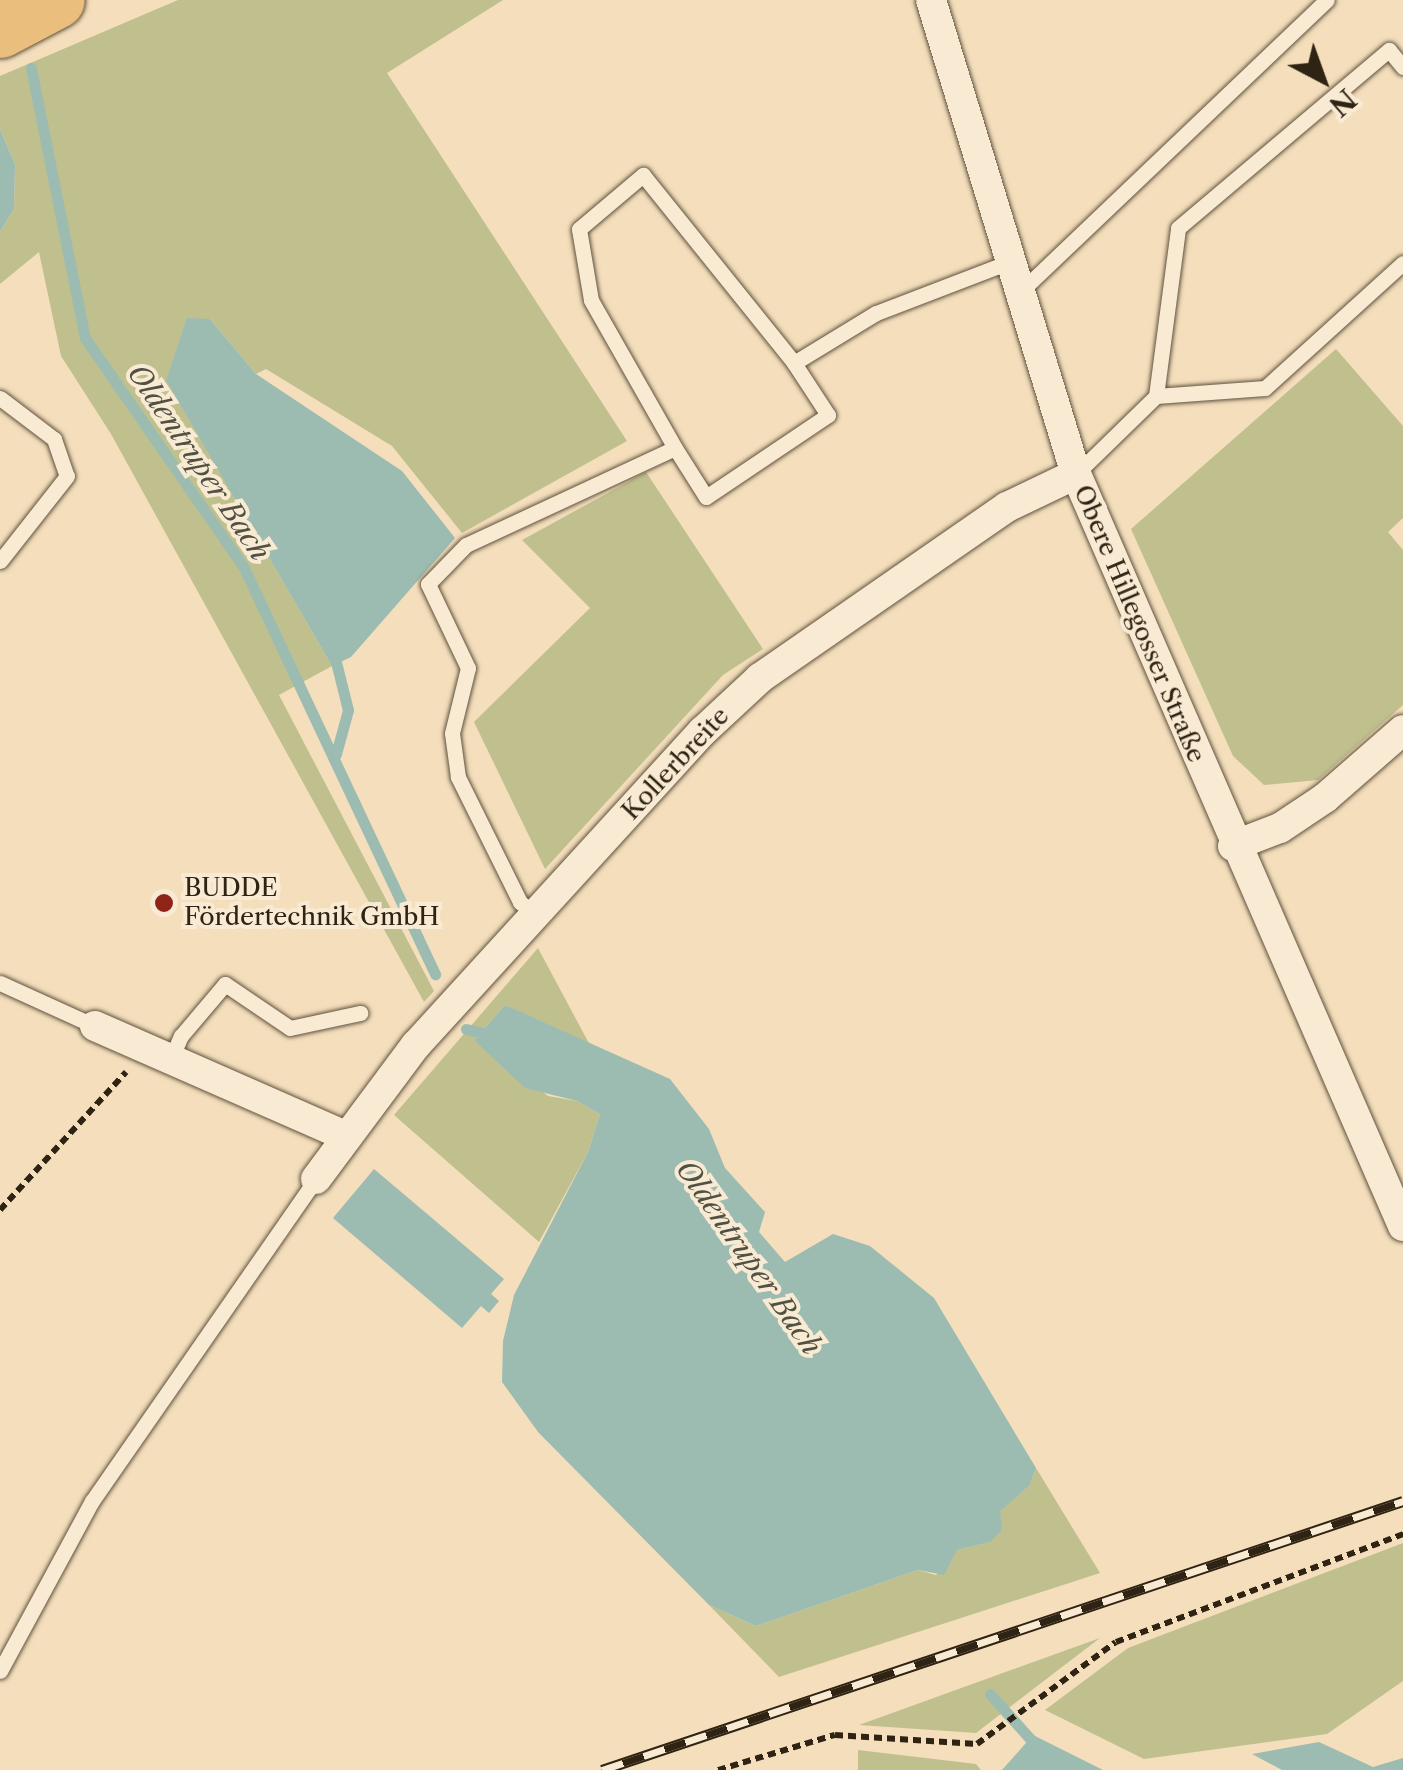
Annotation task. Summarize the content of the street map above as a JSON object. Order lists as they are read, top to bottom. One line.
{"streets":{"street":["Obere Hillegosser Straße","Kollerbreite"]},"crossings":[["Obere Hillegosser Straße","Kollerbreite"]],"water":["Oldentruper Bach"],"places":["BUDDE Fördertechnik GmbH"],"north":"bottom right"}
